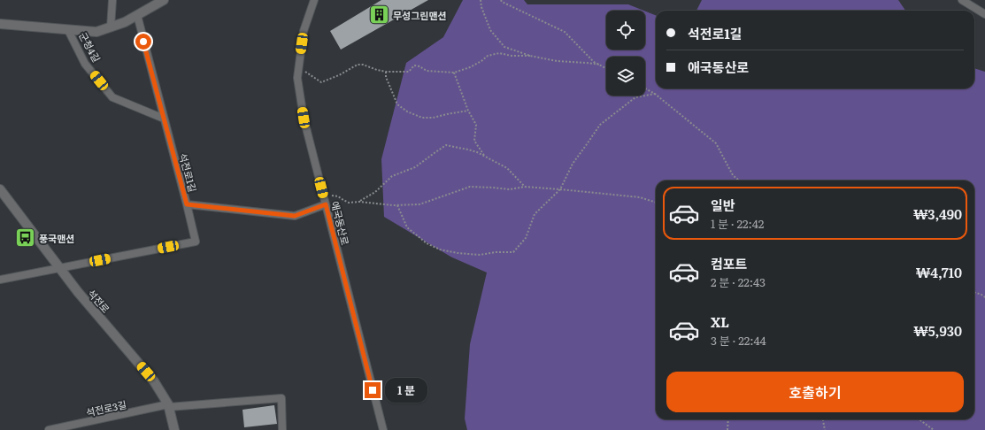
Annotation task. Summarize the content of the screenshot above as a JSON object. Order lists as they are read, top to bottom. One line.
{"streets":{"street":["군청4길","석전로1길","애국동산로","석전로","석전로3길"]},"crossings":[["군청4길","석전로1길"],["석전로1길","석전로"],["석전로","석전로3길"]],"places":{"building":["무성그린맨션"],"bus stop":["풍국맨션"]},"page":{"banner":["석전로1길","애국동산로"],"list":[{"name":"일반","note":"1 분 · 22:42","value":"₩3,490"},{"name":"컴포트","note":"2 분 · 22:43","value":"₩4,710"},{"name":"XL","note":"3 분 · 22:44","value":"₩5,930"}],"buttons":"호출하기","bubble":"1 분"}}
